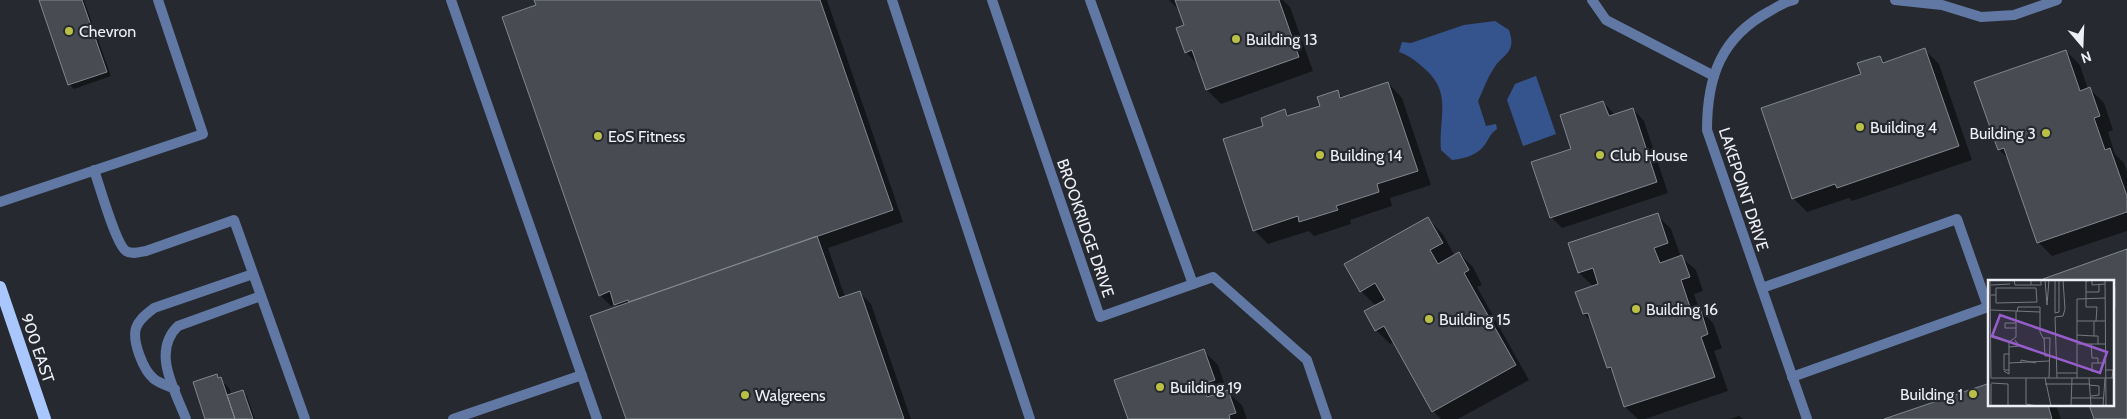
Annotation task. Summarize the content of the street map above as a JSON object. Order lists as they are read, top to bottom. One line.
{"streets":{"main road":["900 EAST"],"street":["LAKEPOINT DRIVE","BROOKRIDGE DRIVE"]},"places":["Chevron","Building 13","Building 4","Building 3","EoS Fitness","Building 14","Club House","Building 16","Building 15","Building 19","Building 1","Walgreens"],"north":"bottom"}
